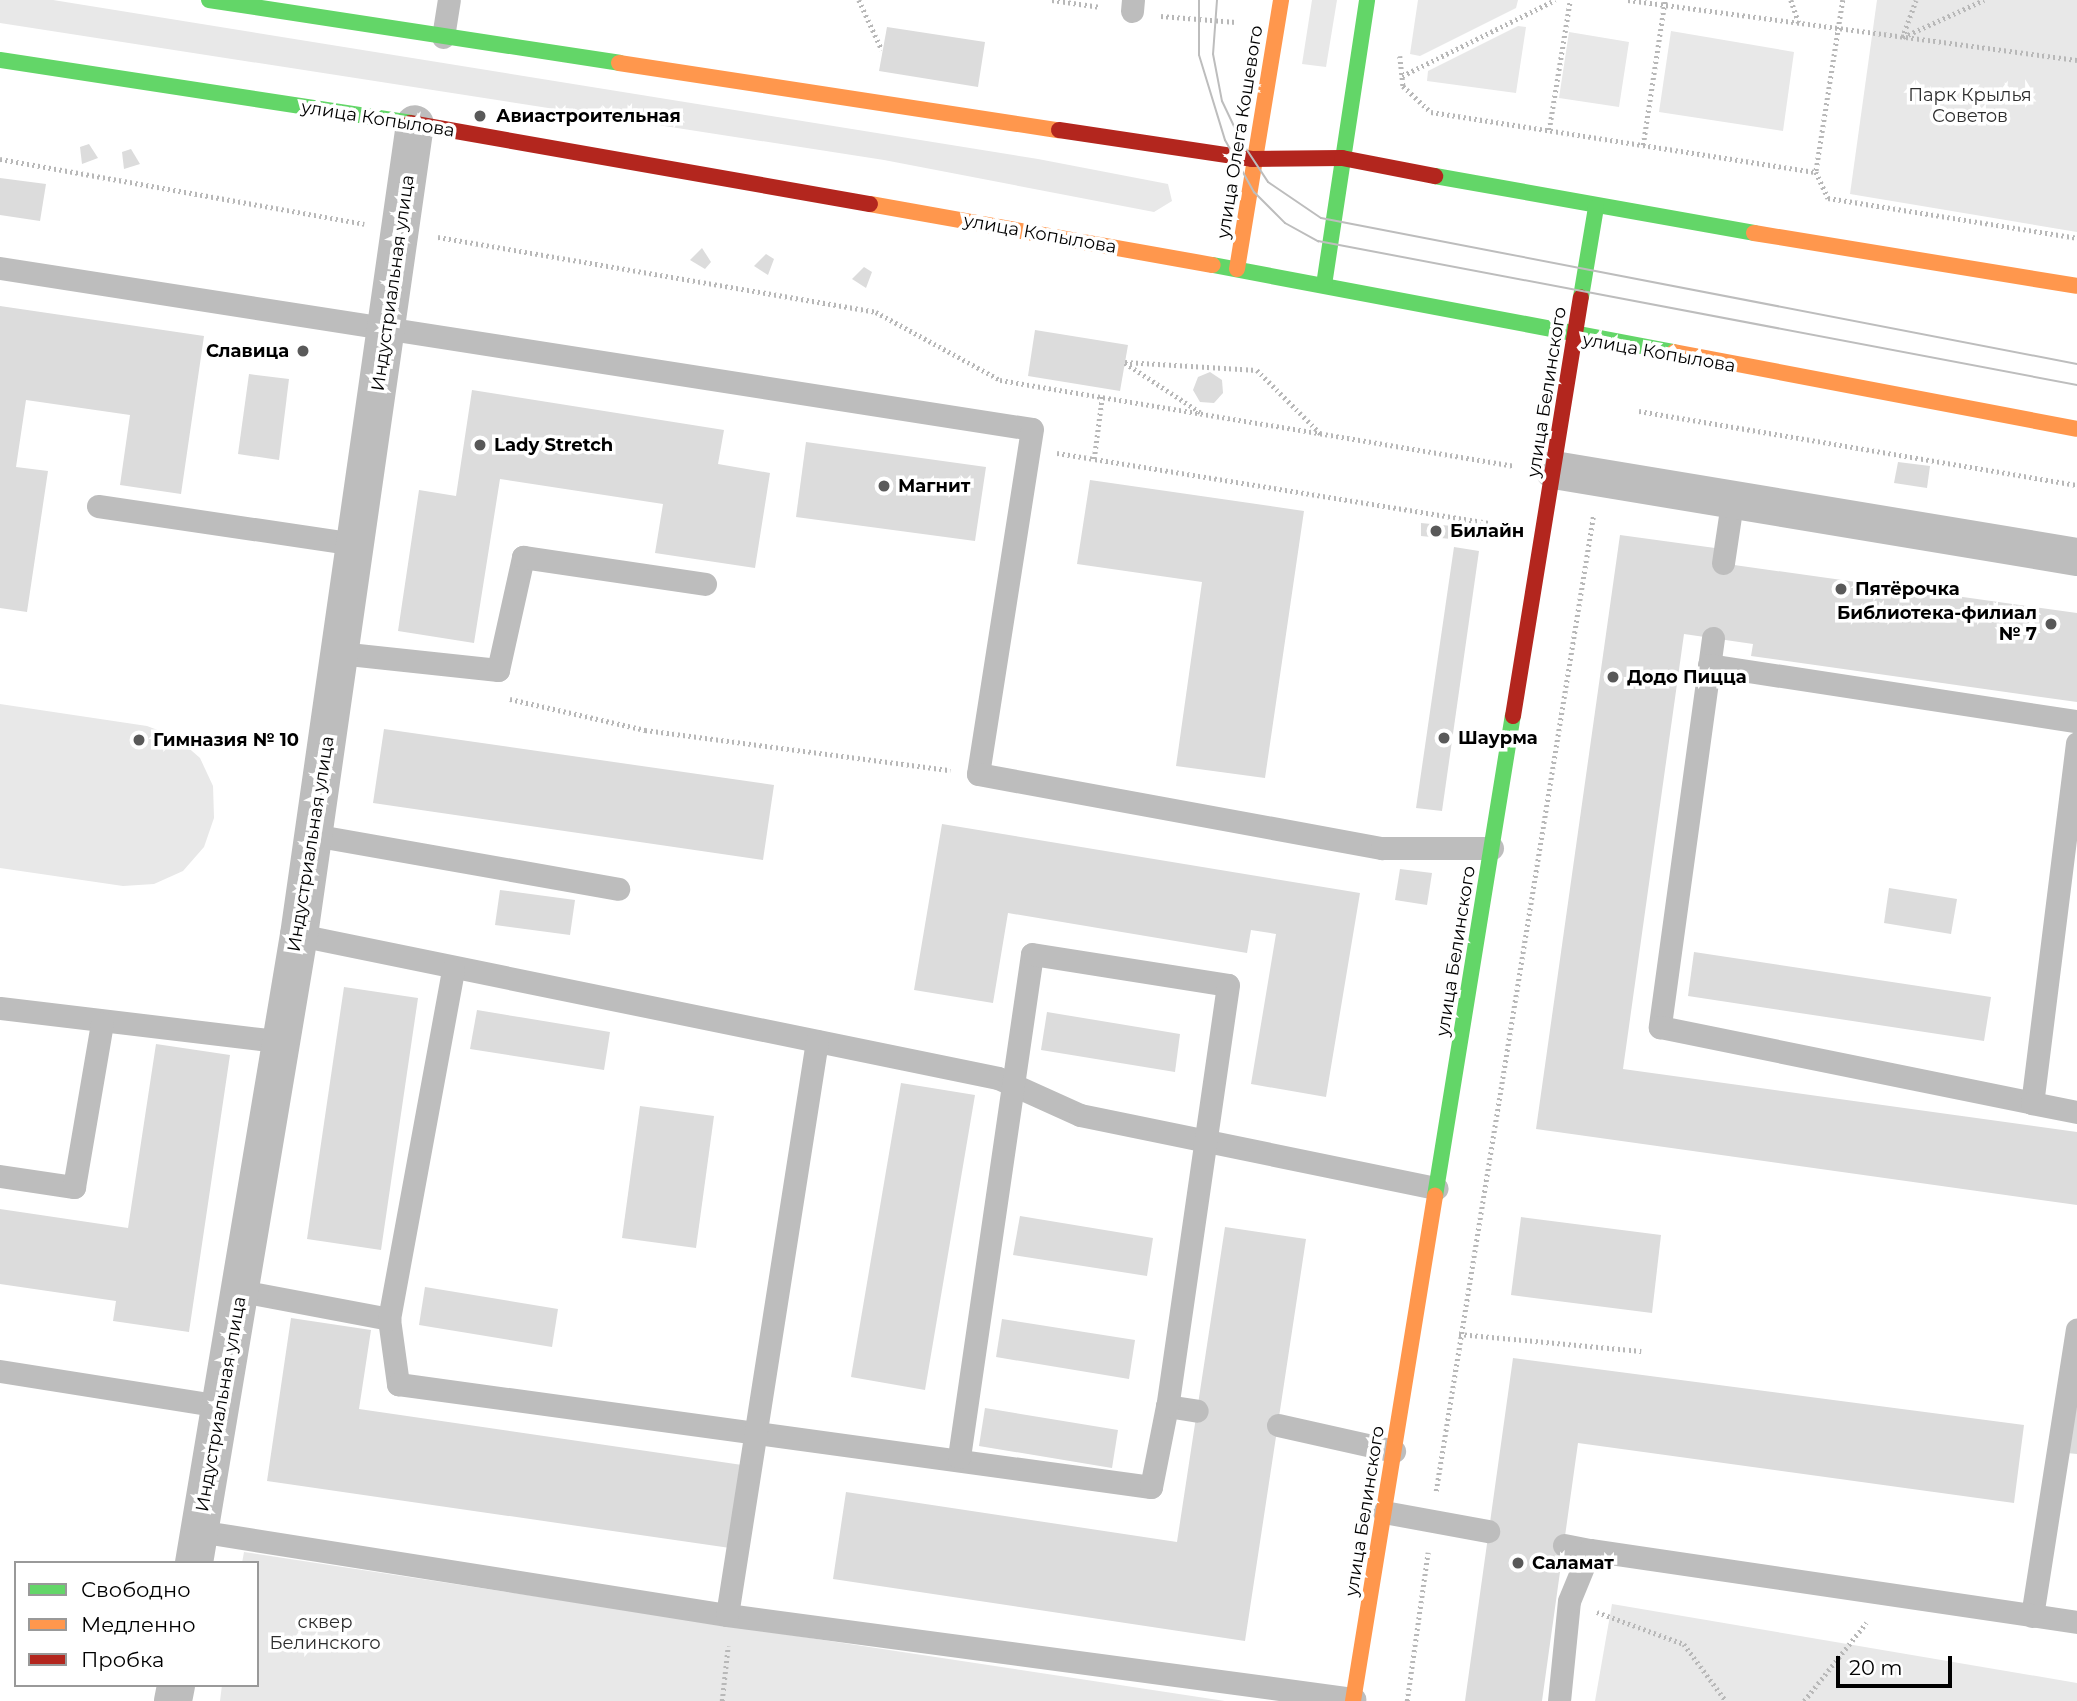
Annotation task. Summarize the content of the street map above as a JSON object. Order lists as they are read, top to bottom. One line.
{"streets":{"main road":["улица Копылова","улица Олега Кошевого","улица Белинского"],"street":["Индустриальная улица"]},"crossings":[["улица Копылова","улица Олега Кошевого"],["улица Копылова","Индустриальная улица"],["улица Копылова","улица Белинского"]],"parks":["Парк Крылья Советов","сквер Белинского"],"places":["Авиастроительная","Славица","Lady Stretch","Магнит","Билайн","Пятёрочка","Библиотека-филиал № 7","Додо Пицца","Шаурма","Гимназия № 10","Саламат"],"legend":["Свободно","Медленно","Пробка"],"scale_bar":"20 m"}
